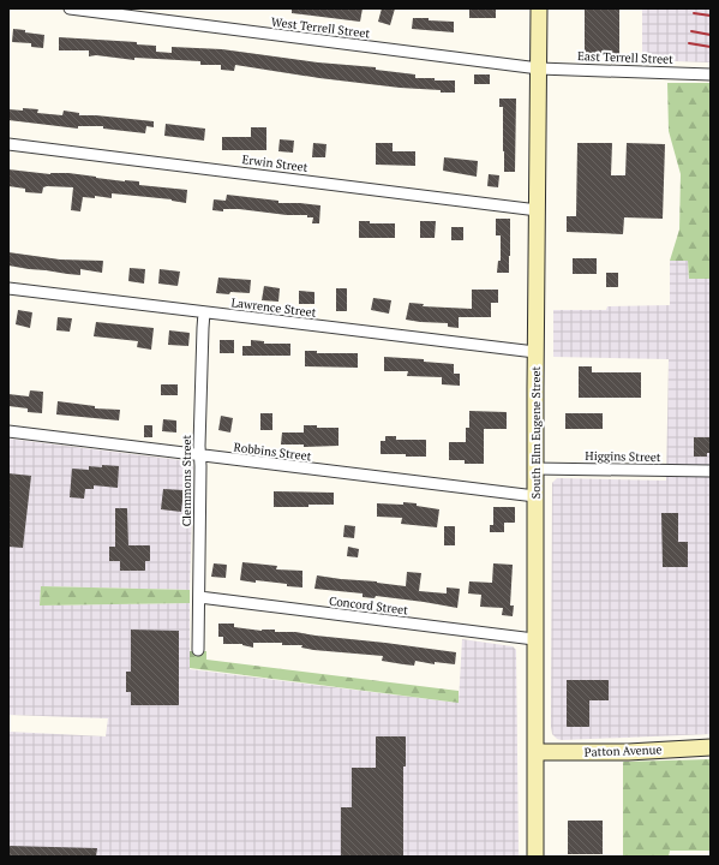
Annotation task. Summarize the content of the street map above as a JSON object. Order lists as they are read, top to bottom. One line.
{"streets":{"main road":["South Elm Eugene Street","Patton Avenue"],"street":["West Terrell Street","East Terrell Street","Erwin Street","Lawrence Street","Robbins Street","Higgins Street","Clemmons Street","Concord Street"]},"crossings":[["West Terrell Street","East Terrell Street"],["West Terrell Street","South Elm Eugene Street"],["East Terrell Street","South Elm Eugene Street"],["Erwin Street","South Elm Eugene Street"],["Lawrence Street","South Elm Eugene Street"],["Lawrence Street","Clemmons Street"],["South Elm Eugene Street","Robbins Street"],["South Elm Eugene Street","Higgins Street"],["South Elm Eugene Street","Concord Street"],["South Elm Eugene Street","Patton Avenue"],["Robbins Street","Clemmons Street"],["Clemmons Street","Concord Street"]]}
